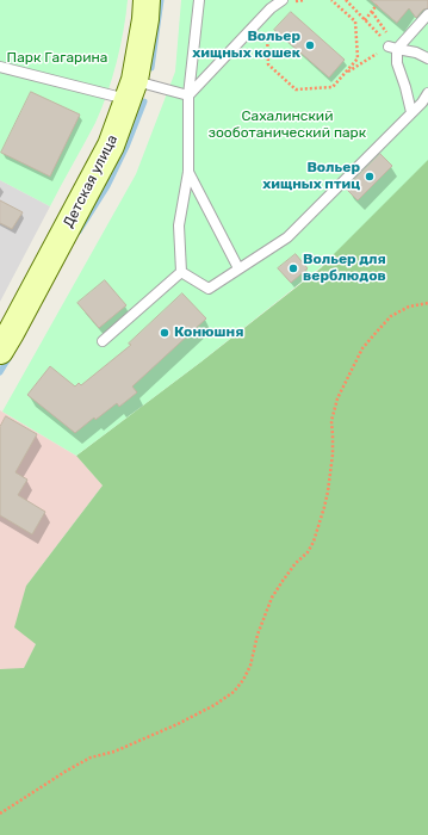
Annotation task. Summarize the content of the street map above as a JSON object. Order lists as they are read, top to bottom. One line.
{"streets":{"street":["Детская улица"]},"parks":["Парк Гагарина","Сахалинский зооботанический парк"],"places":["Вольер хищных кошек","Вольер хищных птиц","Вольер для верблюдов","Конюшня"]}
